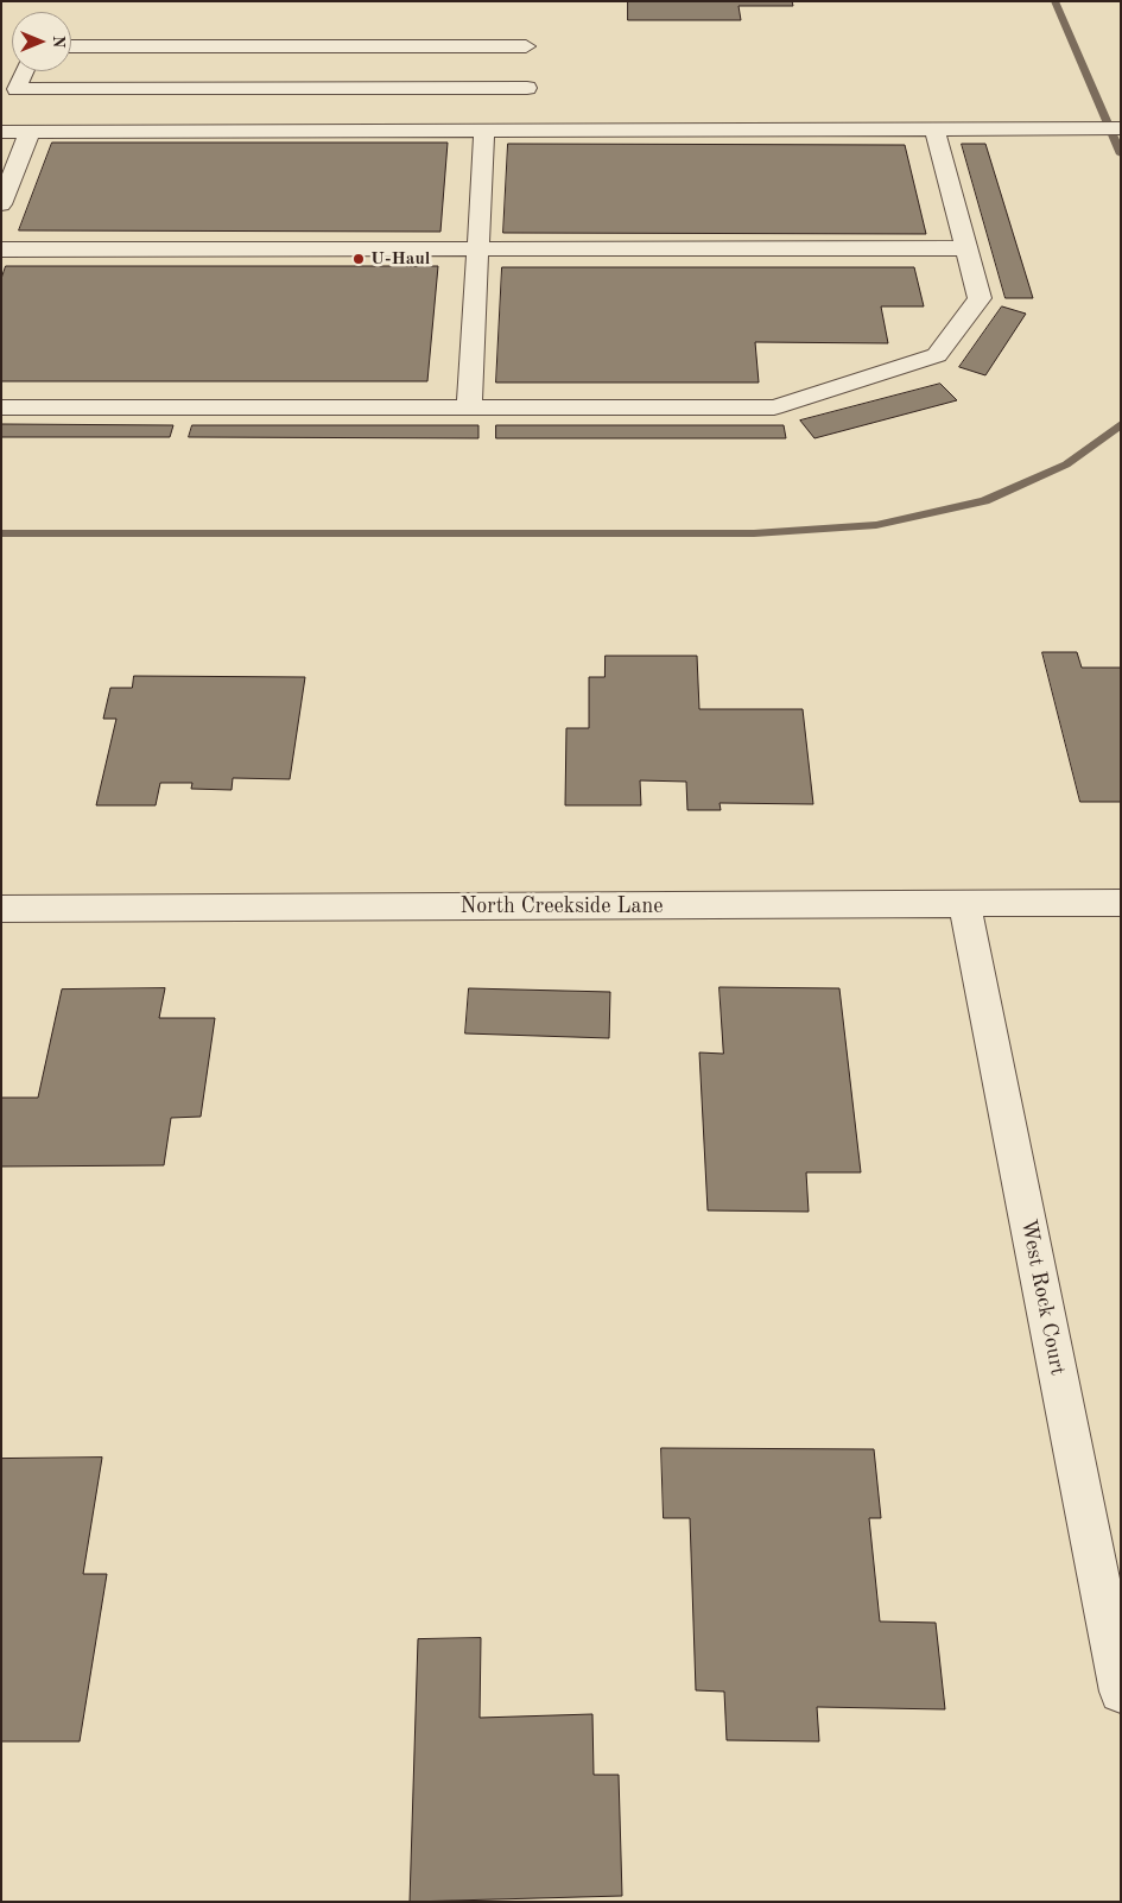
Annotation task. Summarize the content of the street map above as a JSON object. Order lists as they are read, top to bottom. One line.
{"streets":{"street":["North Creekside Lane","West Rock Court"]},"crossings":[["North Creekside Lane","West Rock Court"]],"places":["U-Haul"],"north":"right"}
